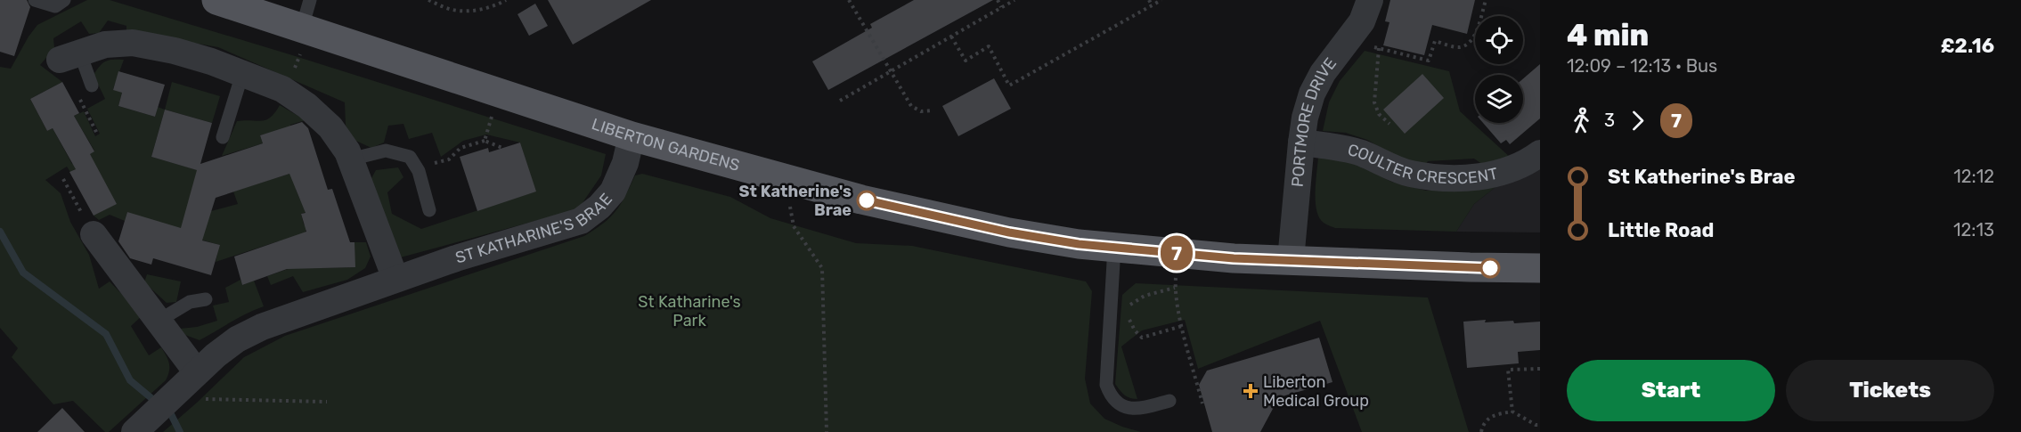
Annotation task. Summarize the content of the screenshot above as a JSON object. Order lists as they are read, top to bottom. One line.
{"streets":{"main road":["LIBERTON GARDENS"],"street":["PORTMORE DRIVE","COULTER CRESCENT","ST KATHARINE'S BRAE"]},"crossings":[["PORTMORE DRIVE","LIBERTON GARDENS"],["PORTMORE DRIVE","COULTER CRESCENT"],["LIBERTON GARDENS","ST KATHARINE'S BRAE"]],"parks":["St Katharine's Park"],"places":{"other":["St Katherine's Brae"],"health":["Liberton Medical Group"]},"lines":["bus line 7"],"page":{"on_map":"7","heading":["4 min","12:09 – 12:13 · Bus","£2.16"],"legs":["3","7"],"list":[{"name":"St Katherine's Brae","value":"12:12"},{"name":"Little Road","value":"12:13"}],"buttons":["Start","Tickets"]}}
